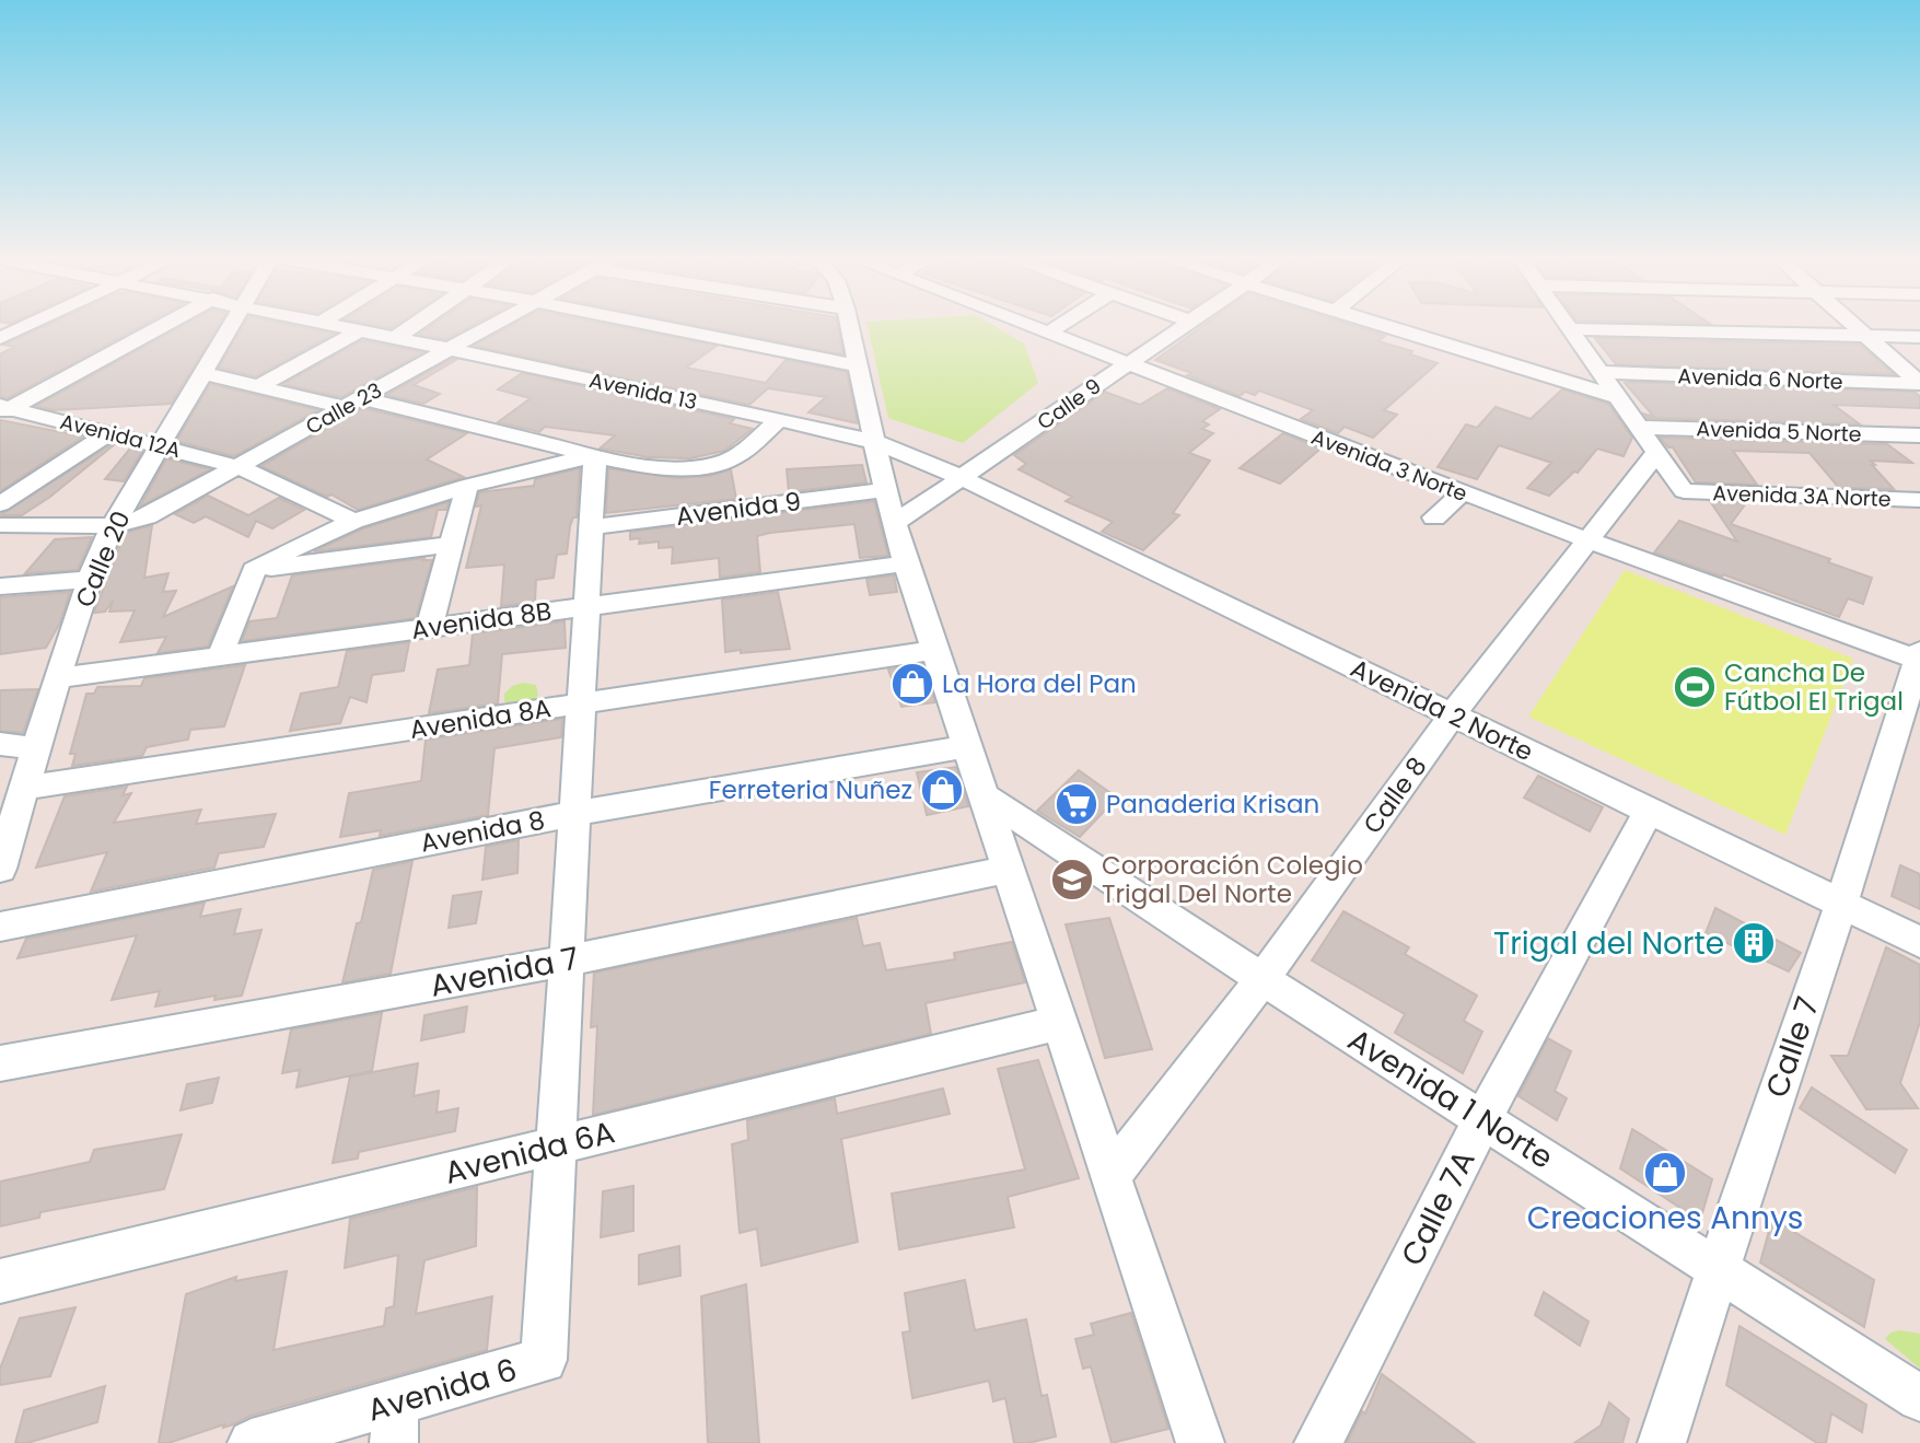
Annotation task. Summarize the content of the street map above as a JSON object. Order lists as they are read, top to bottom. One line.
{"streets":{"street":["Avenida 6 Norte","Avenida 13","Calle 9","Calle 23","Avenida 5 Norte","Avenida 12A","Avenida 3 Norte","Avenida 3A Norte","Avenida 9","Calle 20","Avenida 8B","Avenida 2 Norte","Avenida 8A","Calle 8","Avenida 8","Avenida 7","Calle 7","Avenida 1 Norte","Avenida 6A","Calle 7A","Avenida 6"]},"crossings":[["Avenida 13","Calle 9"],["Avenida 13","Calle 23"],["Avenida 13","Avenida 2 Norte"],["Calle 9","Avenida 3 Norte"],["Calle 9","Avenida 9"],["Calle 9","Avenida 2 Norte"],["Calle 23","Avenida 12A"],["Calle 23","Calle 20"],["Avenida 12A","Calle 20"],["Avenida 3 Norte","Calle 8"],["Avenida 3 Norte","Calle 7"],["Avenida 3A Norte","Calle 8"],["Calle 20","Avenida 8B"],["Calle 20","Avenida 8A"],["Avenida 2 Norte","Calle 8"],["Avenida 2 Norte","Calle 7"],["Avenida 2 Norte","Calle 7A"],["Calle 8","Avenida 1 Norte"],["Calle 7","Avenida 1 Norte"],["Avenida 1 Norte","Calle 7A"],["Avenida 6A","Avenida 6"]],"places":{"shop":["La Hora del Pan","Ferreteria Nuñez","Creaciones Annys"],"sports":["Cancha De Fútbol El Trigal"],"supermarket":["Panaderia Krisan"],"school or university":["Corporación Colegio Trigal Del Norte"],"building":["Trigal del Norte"]}}
